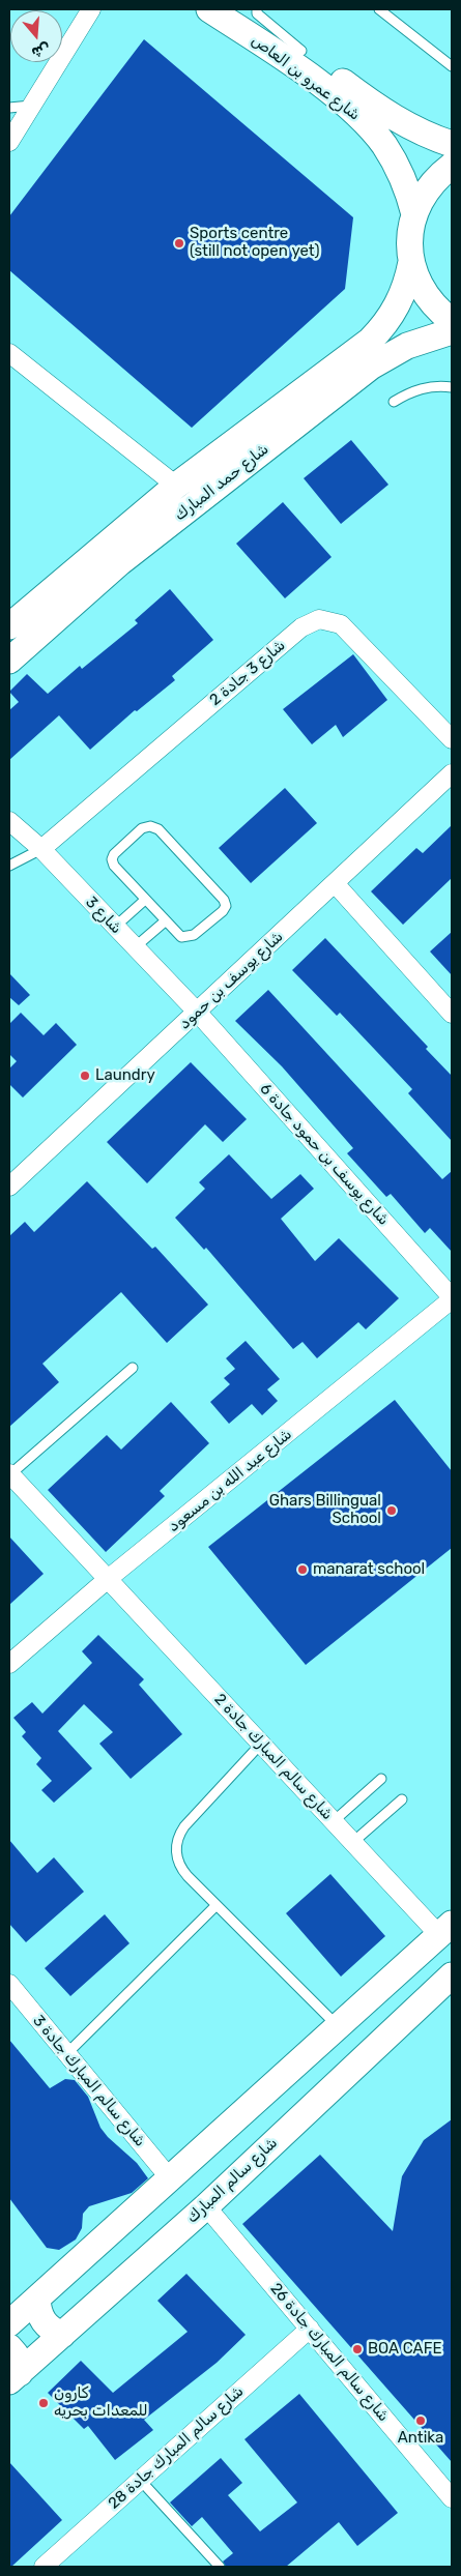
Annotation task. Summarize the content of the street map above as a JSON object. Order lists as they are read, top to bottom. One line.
{"streets":{"main road":["شارع عمرو بن العاص","شارع حمد المبارك","شارع سالم المبارك"],"street":["شارع 3 جادة 2","شارع 3","شارع يوسف بن حمود","شارع يوسف بن حمود جادة 6","شارع عبد الله بن مسعود","شارع سالم المبارك جادة 2","شارع سالم المبارك جادة 3","شارع سالم المبارك جادة 26","شارع سالم المبارك جادة 28"]},"crossings":[["شارع 3 جادة 2","شارع 3"],["شارع 3","شارع يوسف بن حمود"],["شارع 3","شارع يوسف بن حمود جادة 6"],["شارع يوسف بن حمود","شارع يوسف بن حمود جادة 6"],["شارع يوسف بن حمود جادة 6","شارع عبد الله بن مسعود"],["شارع عبد الله بن مسعود","شارع سالم المبارك جادة 2"],["شارع سالم المبارك","شارع سالم المبارك جادة 26"],["شارع سالم المبارك جادة 26","شارع سالم المبارك جادة 28"]],"places":["Sports centre (still not open yet)","Laundry","Ghars Billingual School","manarat school","BOA CAFE","کارون للمعدات بحریه","Antika"],"north":"bottom"}
